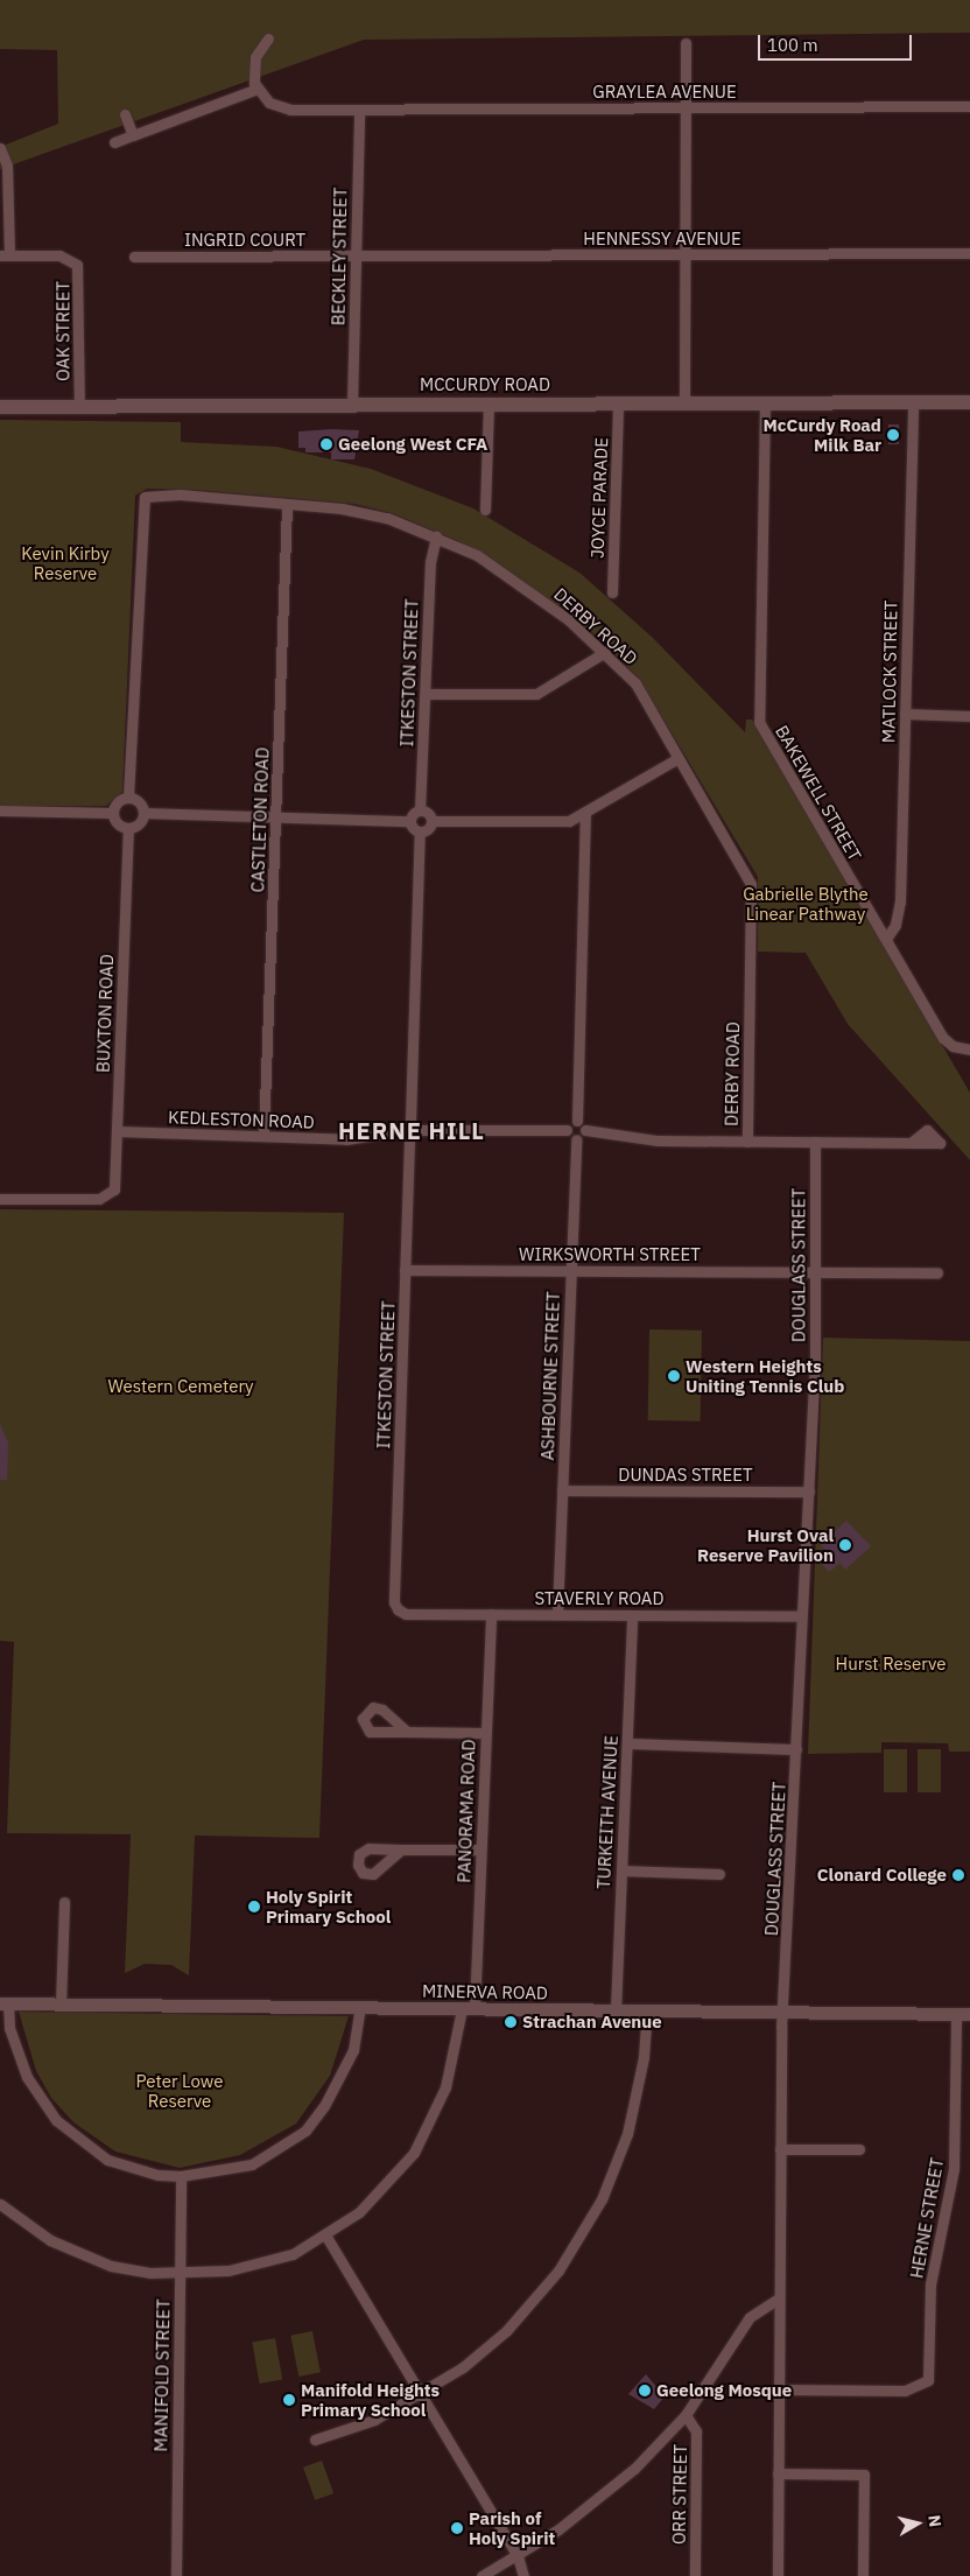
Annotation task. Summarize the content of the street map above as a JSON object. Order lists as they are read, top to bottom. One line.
{"streets":{"main road":["MCCURDY ROAD"],"street":["GRAYLEA AVENUE","HENNESSY AVENUE","INGRID COURT","BECKLEY STREET","OAK STREET","JOYCE PARADE","DERBY ROAD","MATLOCK STREET","ITKESTON STREET","BAKEWELL STREET","CASTLETON ROAD","BUXTON ROAD","KEDLESTON ROAD","WIRKSWORTH STREET","DOUGLASS STREET","ASHBOURNE STREET","DUNDAS STREET","STAVERLY ROAD","PANORAMA ROAD","TURKEITH AVENUE","MINERVA ROAD","HERNE STREET","MANIFOLD STREET","ORR STREET"]},"crossings":[["GRAYLEA AVENUE","BECKLEY STREET"],["HENNESSY AVENUE","INGRID COURT"],["HENNESSY AVENUE","BECKLEY STREET"],["INGRID COURT","BECKLEY STREET"],["BECKLEY STREET","MCCURDY ROAD"],["OAK STREET","MCCURDY ROAD"],["MCCURDY ROAD","JOYCE PARADE"],["MCCURDY ROAD","MATLOCK STREET"],["MCCURDY ROAD","BAKEWELL STREET"],["DERBY ROAD","ITKESTON STREET"],["DERBY ROAD","CASTLETON ROAD"],["DERBY ROAD","BUXTON ROAD"],["MATLOCK STREET","BAKEWELL STREET"],["ITKESTON STREET","WIRKSWORTH STREET"],["ITKESTON STREET","STAVERLY ROAD"],["CASTLETON ROAD","KEDLESTON ROAD"],["BUXTON ROAD","KEDLESTON ROAD"],["WIRKSWORTH STREET","DOUGLASS STREET"],["WIRKSWORTH STREET","ASHBOURNE STREET"],["DOUGLASS STREET","DUNDAS STREET"],["DOUGLASS STREET","STAVERLY ROAD"],["DOUGLASS STREET","MINERVA ROAD"],["DOUGLASS STREET","HERNE STREET"],["ASHBOURNE STREET","DUNDAS STREET"],["ASHBOURNE STREET","STAVERLY ROAD"],["STAVERLY ROAD","PANORAMA ROAD"],["STAVERLY ROAD","TURKEITH AVENUE"],["PANORAMA ROAD","MINERVA ROAD"],["TURKEITH AVENUE","MINERVA ROAD"],["MINERVA ROAD","HERNE STREET"]],"districts":["HERNE HILL"],"parks":["Kevin Kirby Reserve","Gabrielle Blythe Linear Pathway","Western Cemetery","Hurst Reserve","Peter Lowe Reserve"],"places":["McCurdy Road Milk Bar","Geelong West CFA","Western Heights Uniting Tennis Club","Hurst Oval Reserve Pavilion","Clonard College","Holy Spirit Primary School","Strachan Avenue","Geelong Mosque","Manifold Heights Primary School","Parish of Holy Spirit"],"scale_bar":"100 m","north":"right"}
